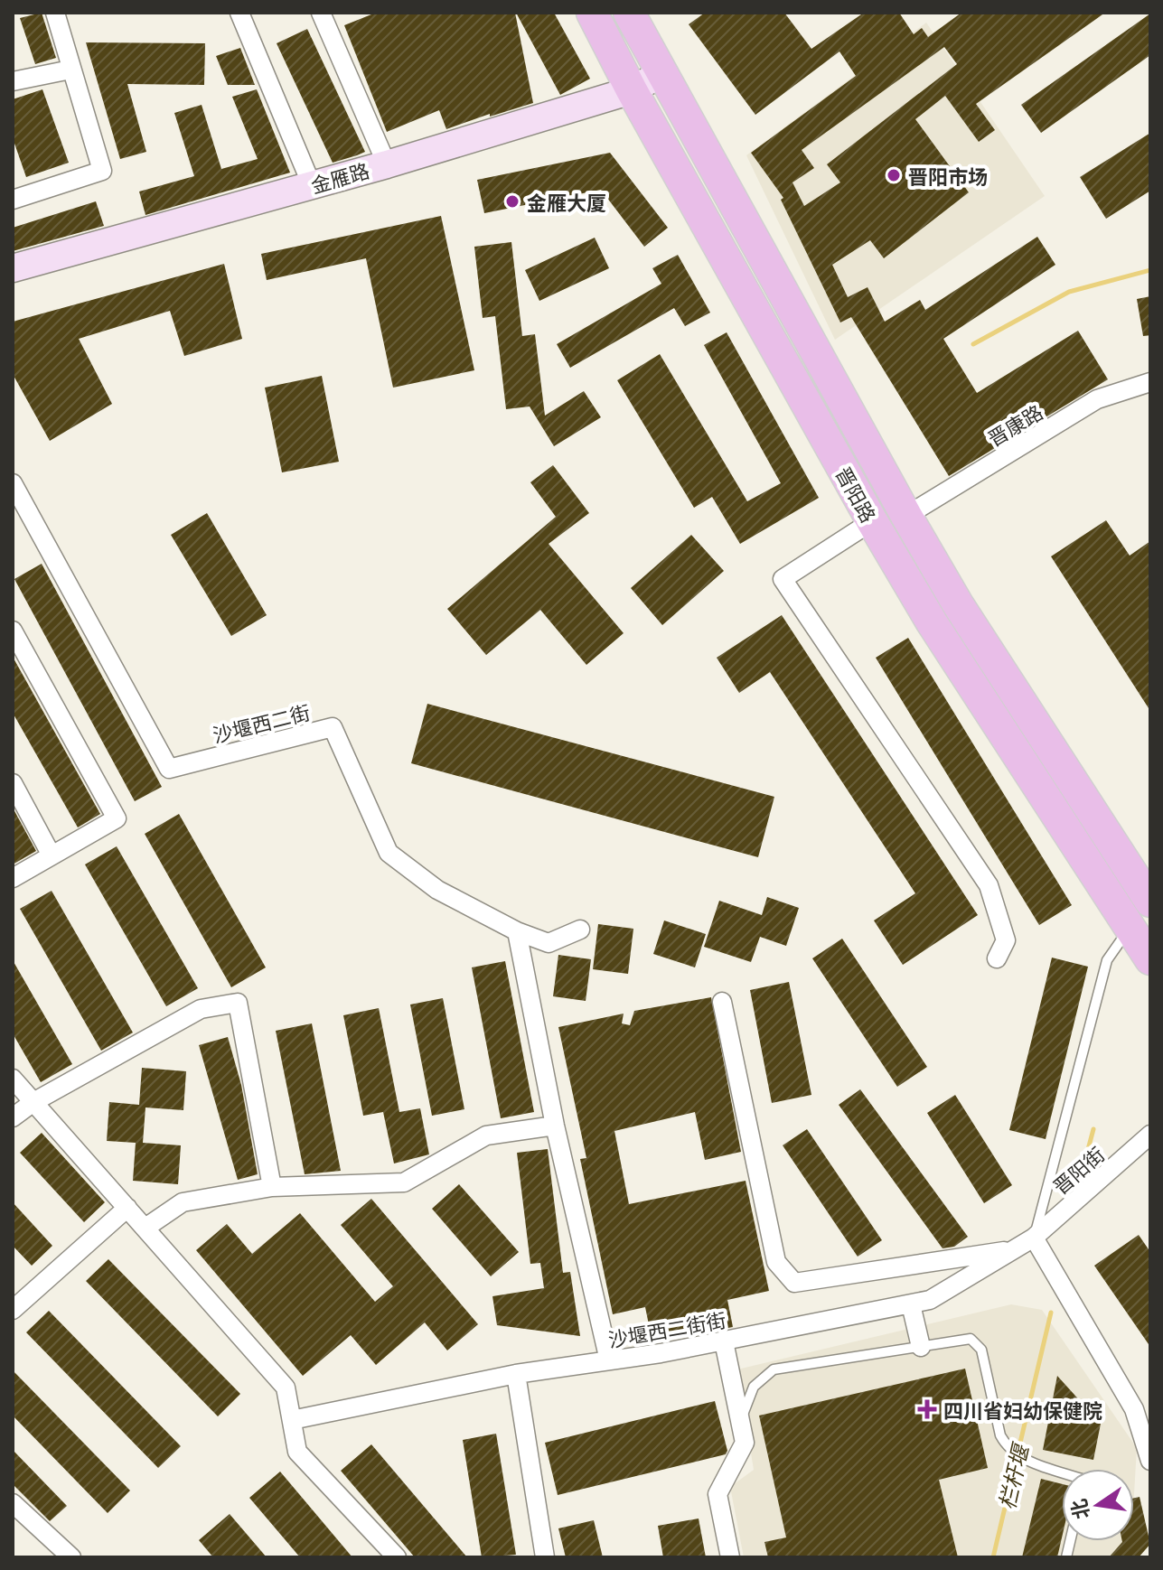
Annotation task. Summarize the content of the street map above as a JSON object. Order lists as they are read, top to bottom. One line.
{"streets":{"main road":["晋阳路"],"street":["金雁路","晋康路","沙堰西二街","晋阳街","沙堰西二街街"]},"crossings":[["金雁路","晋阳路"],["晋康路","晋阳路"],["晋阳街","沙堰西二街街"]],"water":["栏杆堰"],"places":{"other":["晋阳市场","金雁大厦"],"health":["四川省妇幼保健院"]},"north":"left"}
